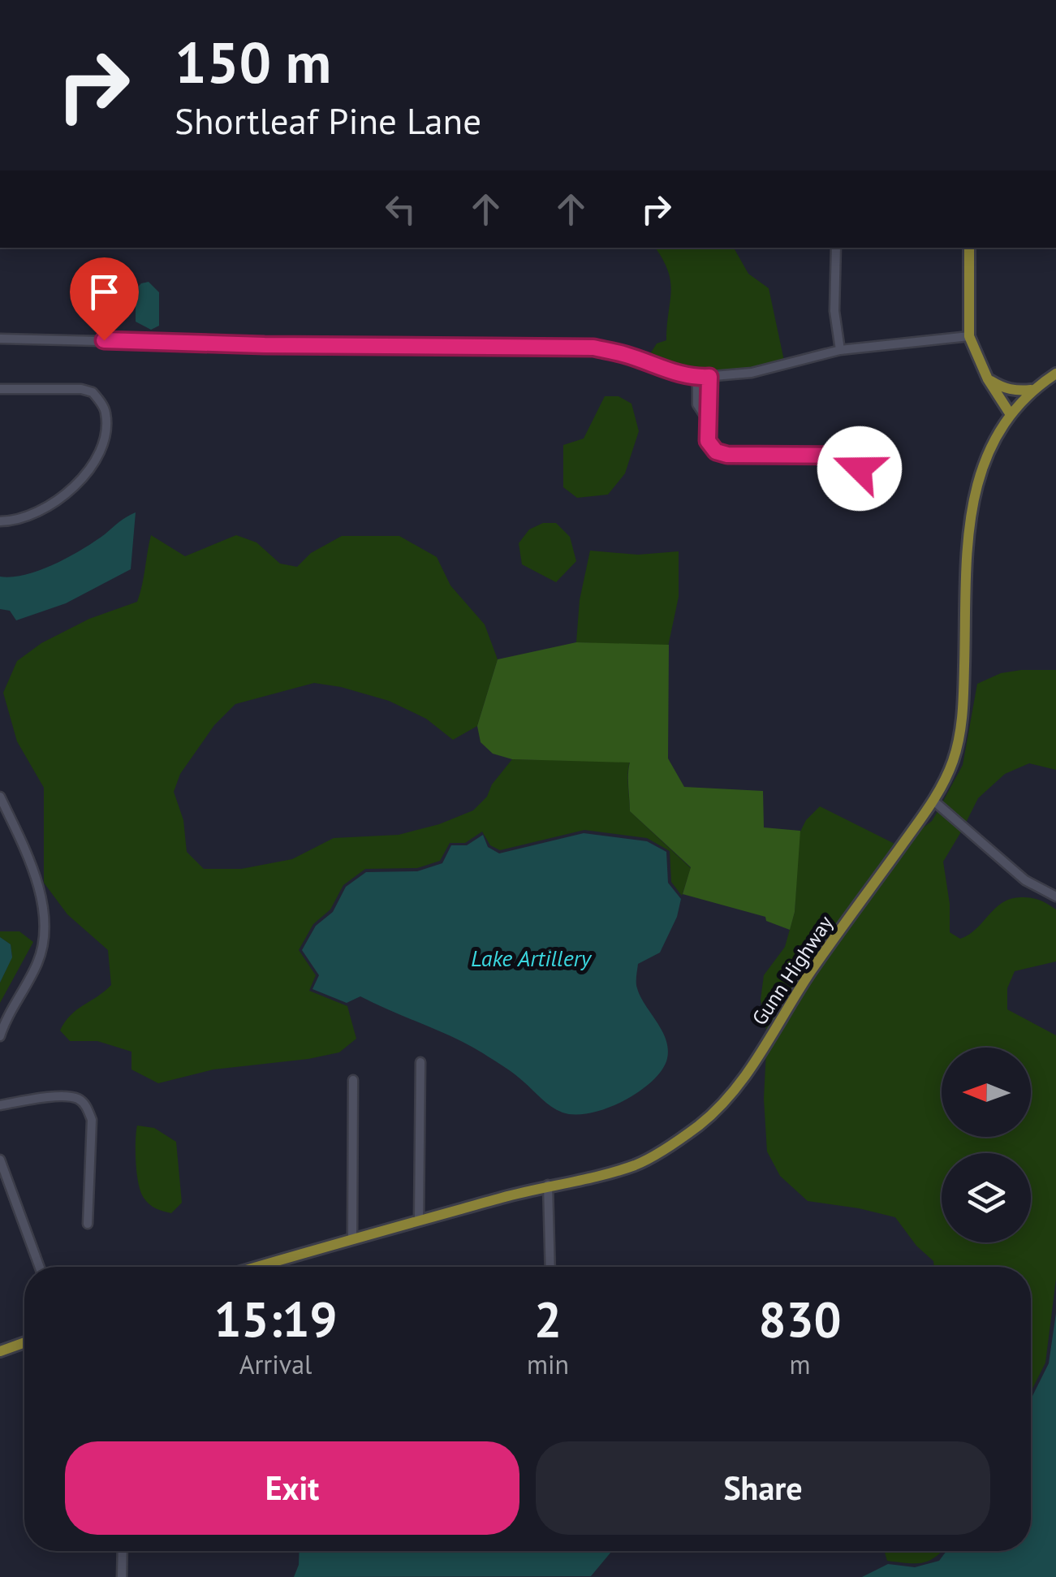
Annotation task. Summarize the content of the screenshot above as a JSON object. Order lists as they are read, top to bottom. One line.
{"streets":{"main road":["Gunn Highway"]},"water":["Lake Artillery"],"north":"left","page":{"turn":["150 m","Shortleaf Pine Lane"],"eta":["15:19","Arrival","2","min","830","m"],"buttons":["Exit","Share"]}}
